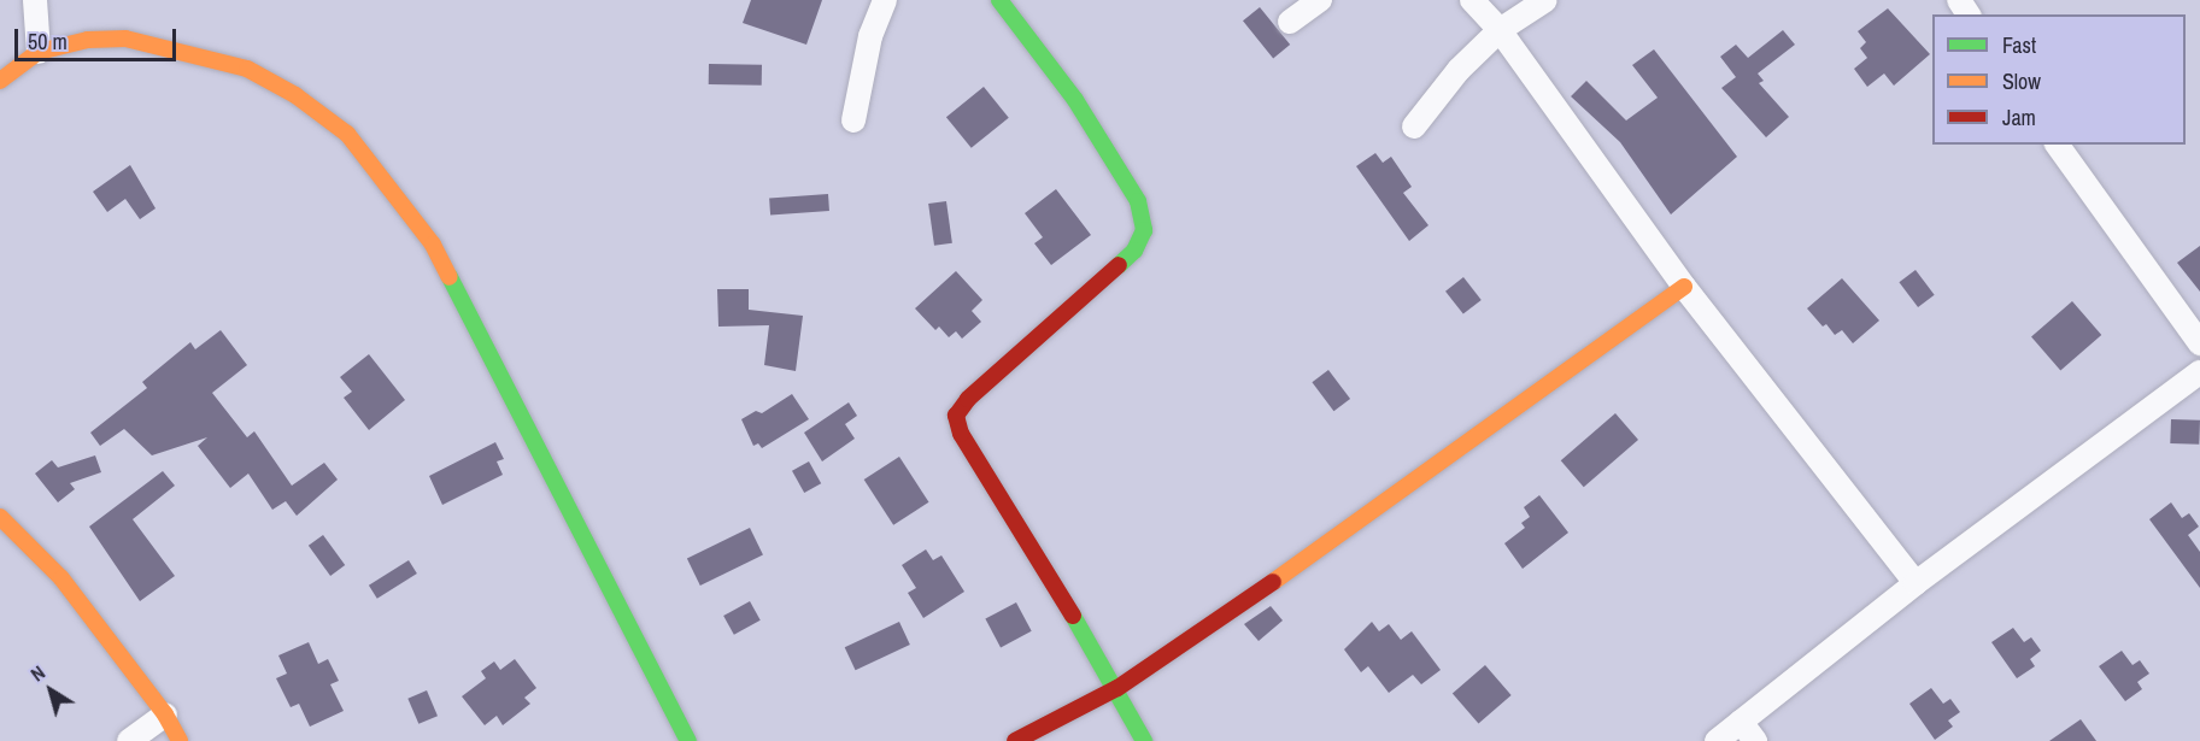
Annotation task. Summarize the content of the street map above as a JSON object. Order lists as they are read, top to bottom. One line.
{"legend":["Fast","Slow","Jam"],"scale_bar":"50 m","north":"top left"}
